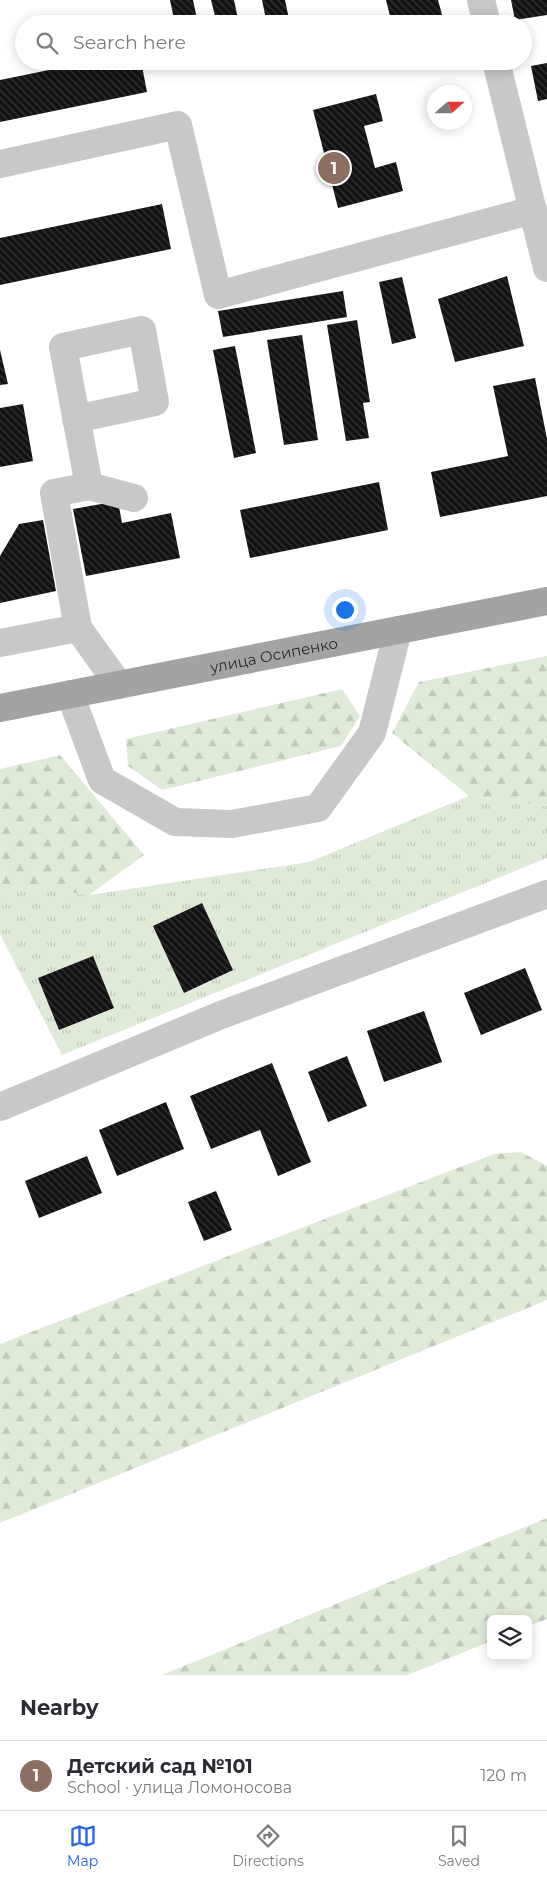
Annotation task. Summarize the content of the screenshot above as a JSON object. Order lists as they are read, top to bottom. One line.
{"streets":{"main road":["улица Осипенко"]},"north":"right","page":{"search":"Search here","pins":"1","heading":"Nearby","list":[{"mark":"1","name":"Детский сад №101","note":"School · улица Ломоносова","value":"120 m"}],"nav":["Map","Directions","Saved"]}}
